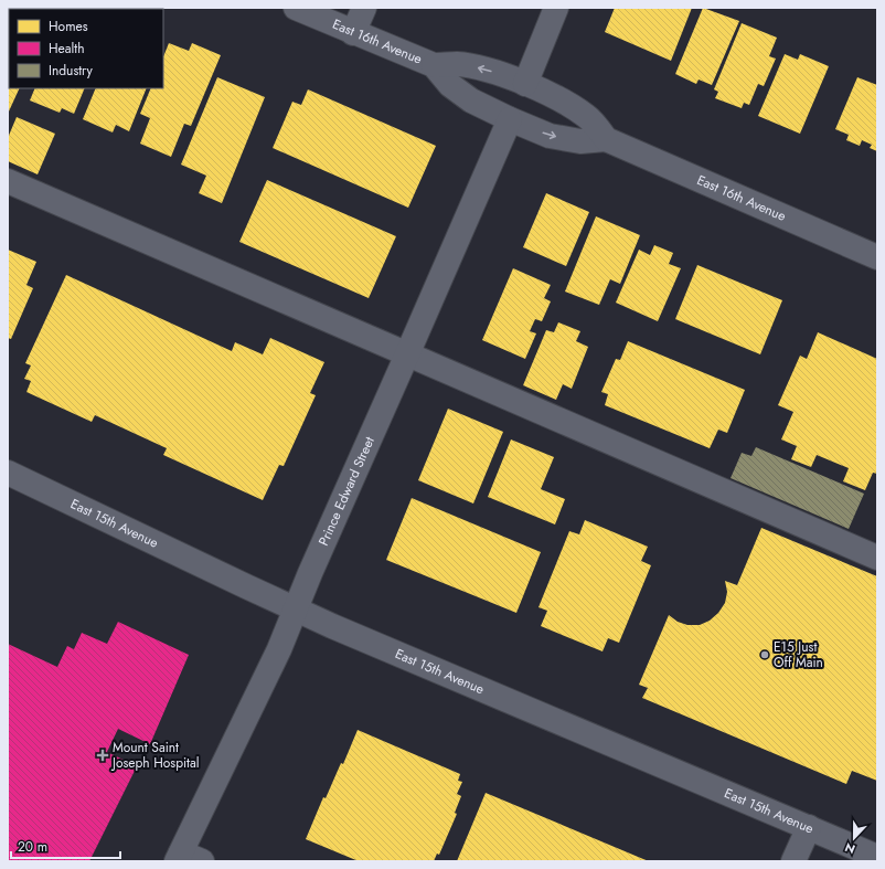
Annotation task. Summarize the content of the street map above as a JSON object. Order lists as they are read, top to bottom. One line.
{"streets":{"street":["East 16th Avenue","Prince Edward Street","East 15th Avenue"]},"crossings":[["East 16th Avenue","Prince Edward Street"],["Prince Edward Street","East 15th Avenue"]],"places":{"other":["E15 Just Off Main"],"health":["Mount Saint Joseph Hospital"]},"legend":["Homes","Health","Industry"],"scale_bar":"20 m","north":"bottom"}
